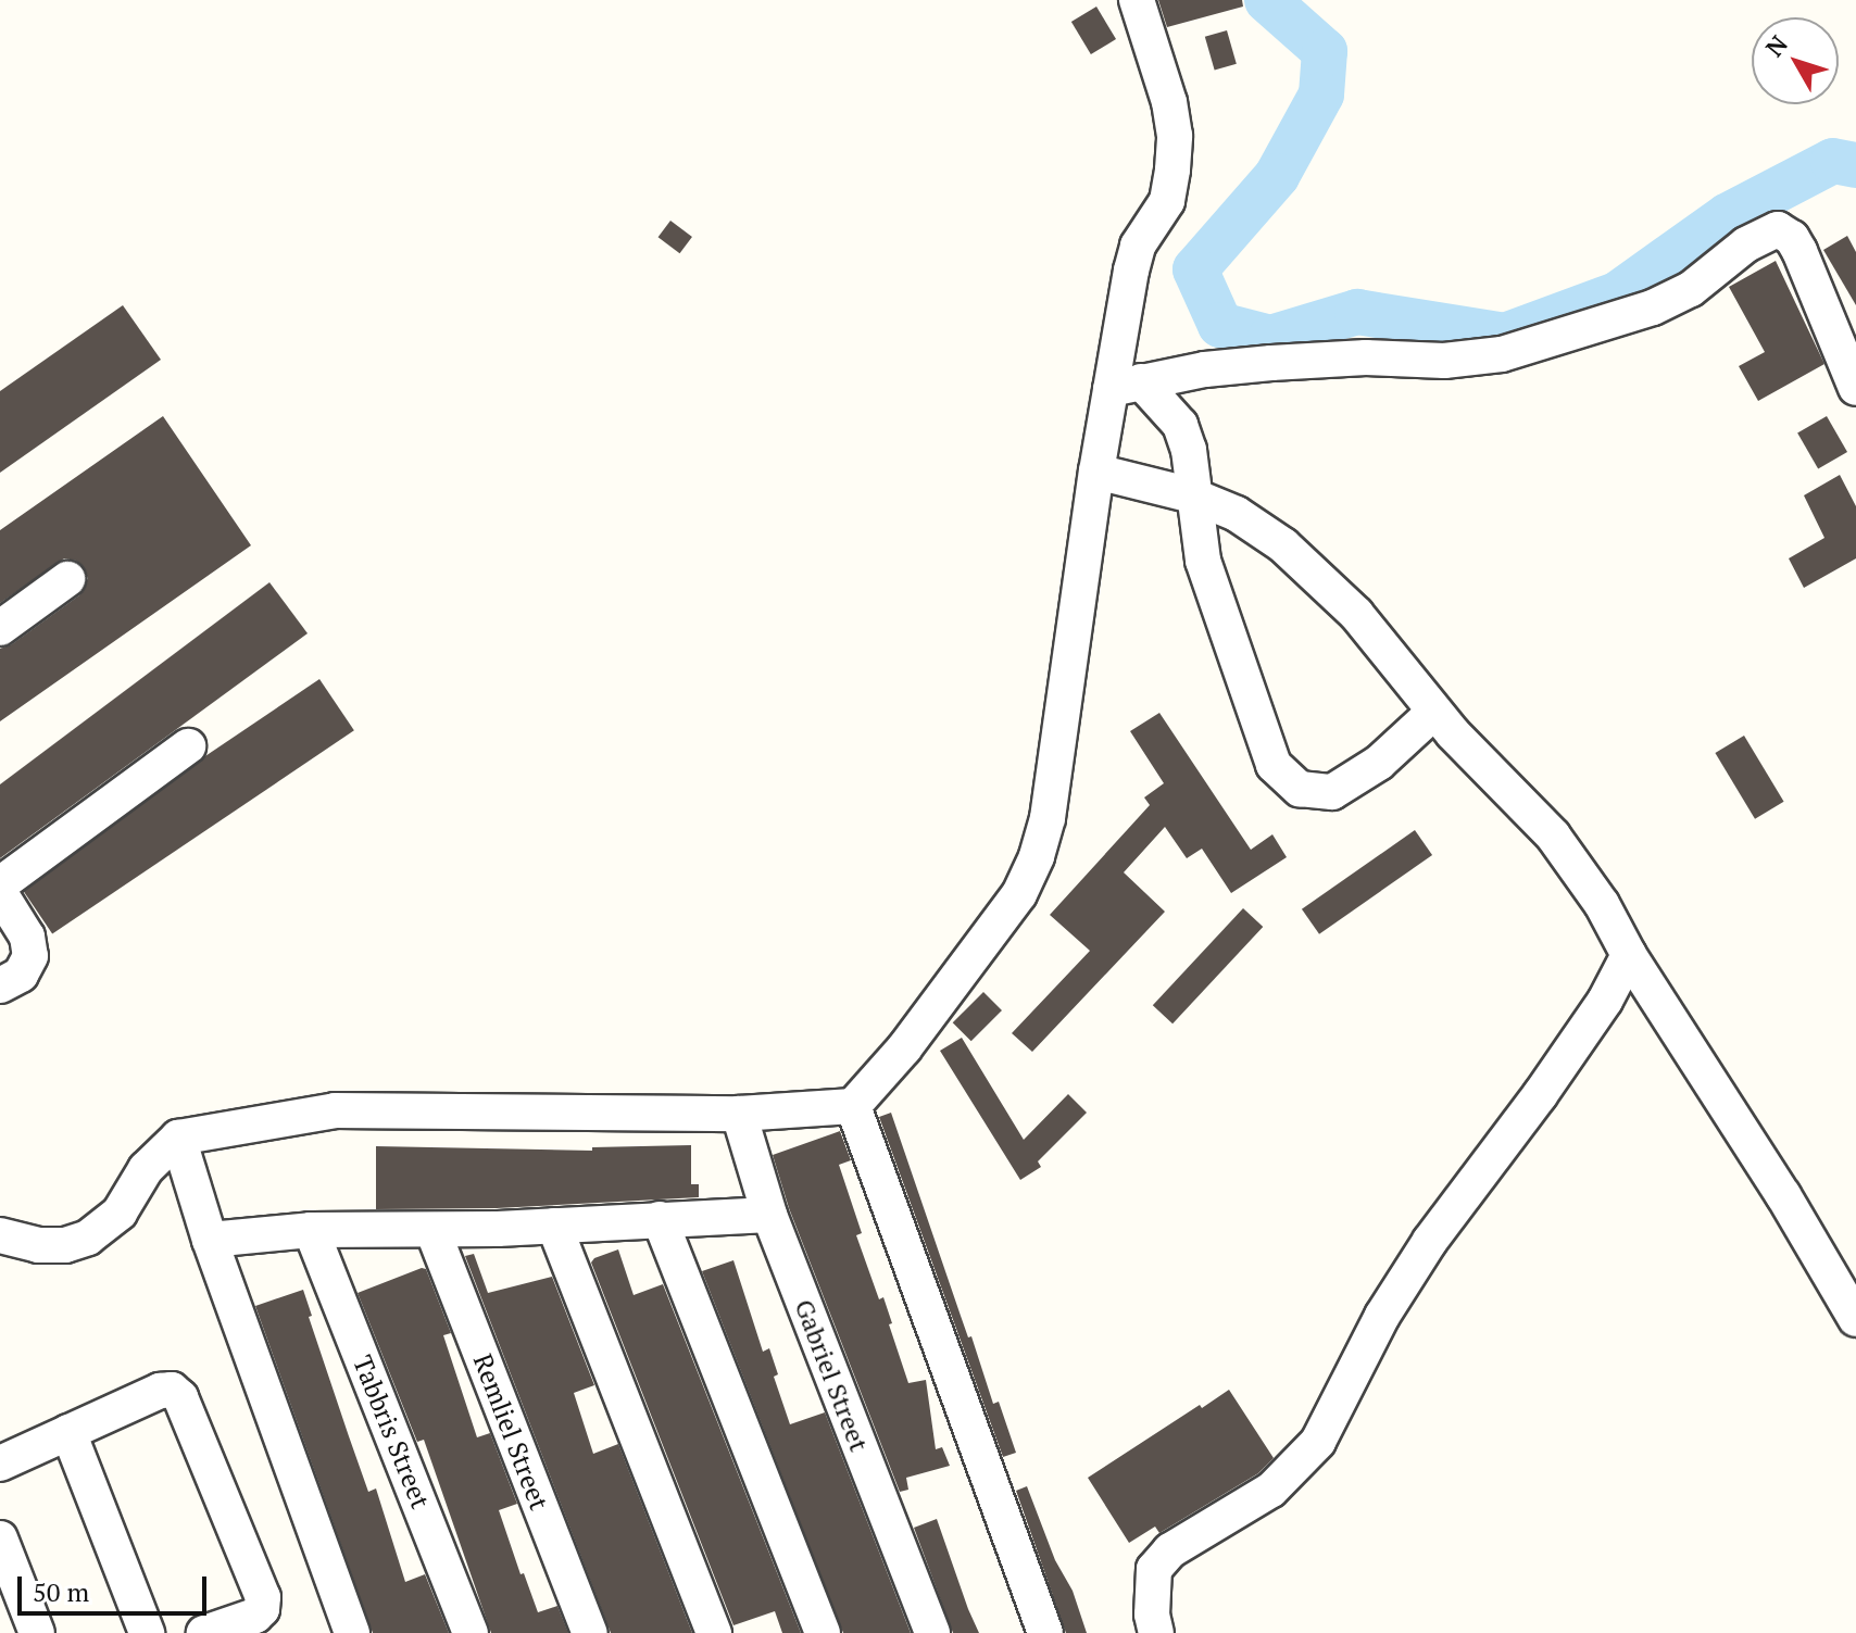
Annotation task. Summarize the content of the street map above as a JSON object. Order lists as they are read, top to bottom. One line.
{"streets":{"street":["Gabriel Street","Tabbris Street","Remliel Street"]},"scale_bar":"50 m","north":"top left"}
